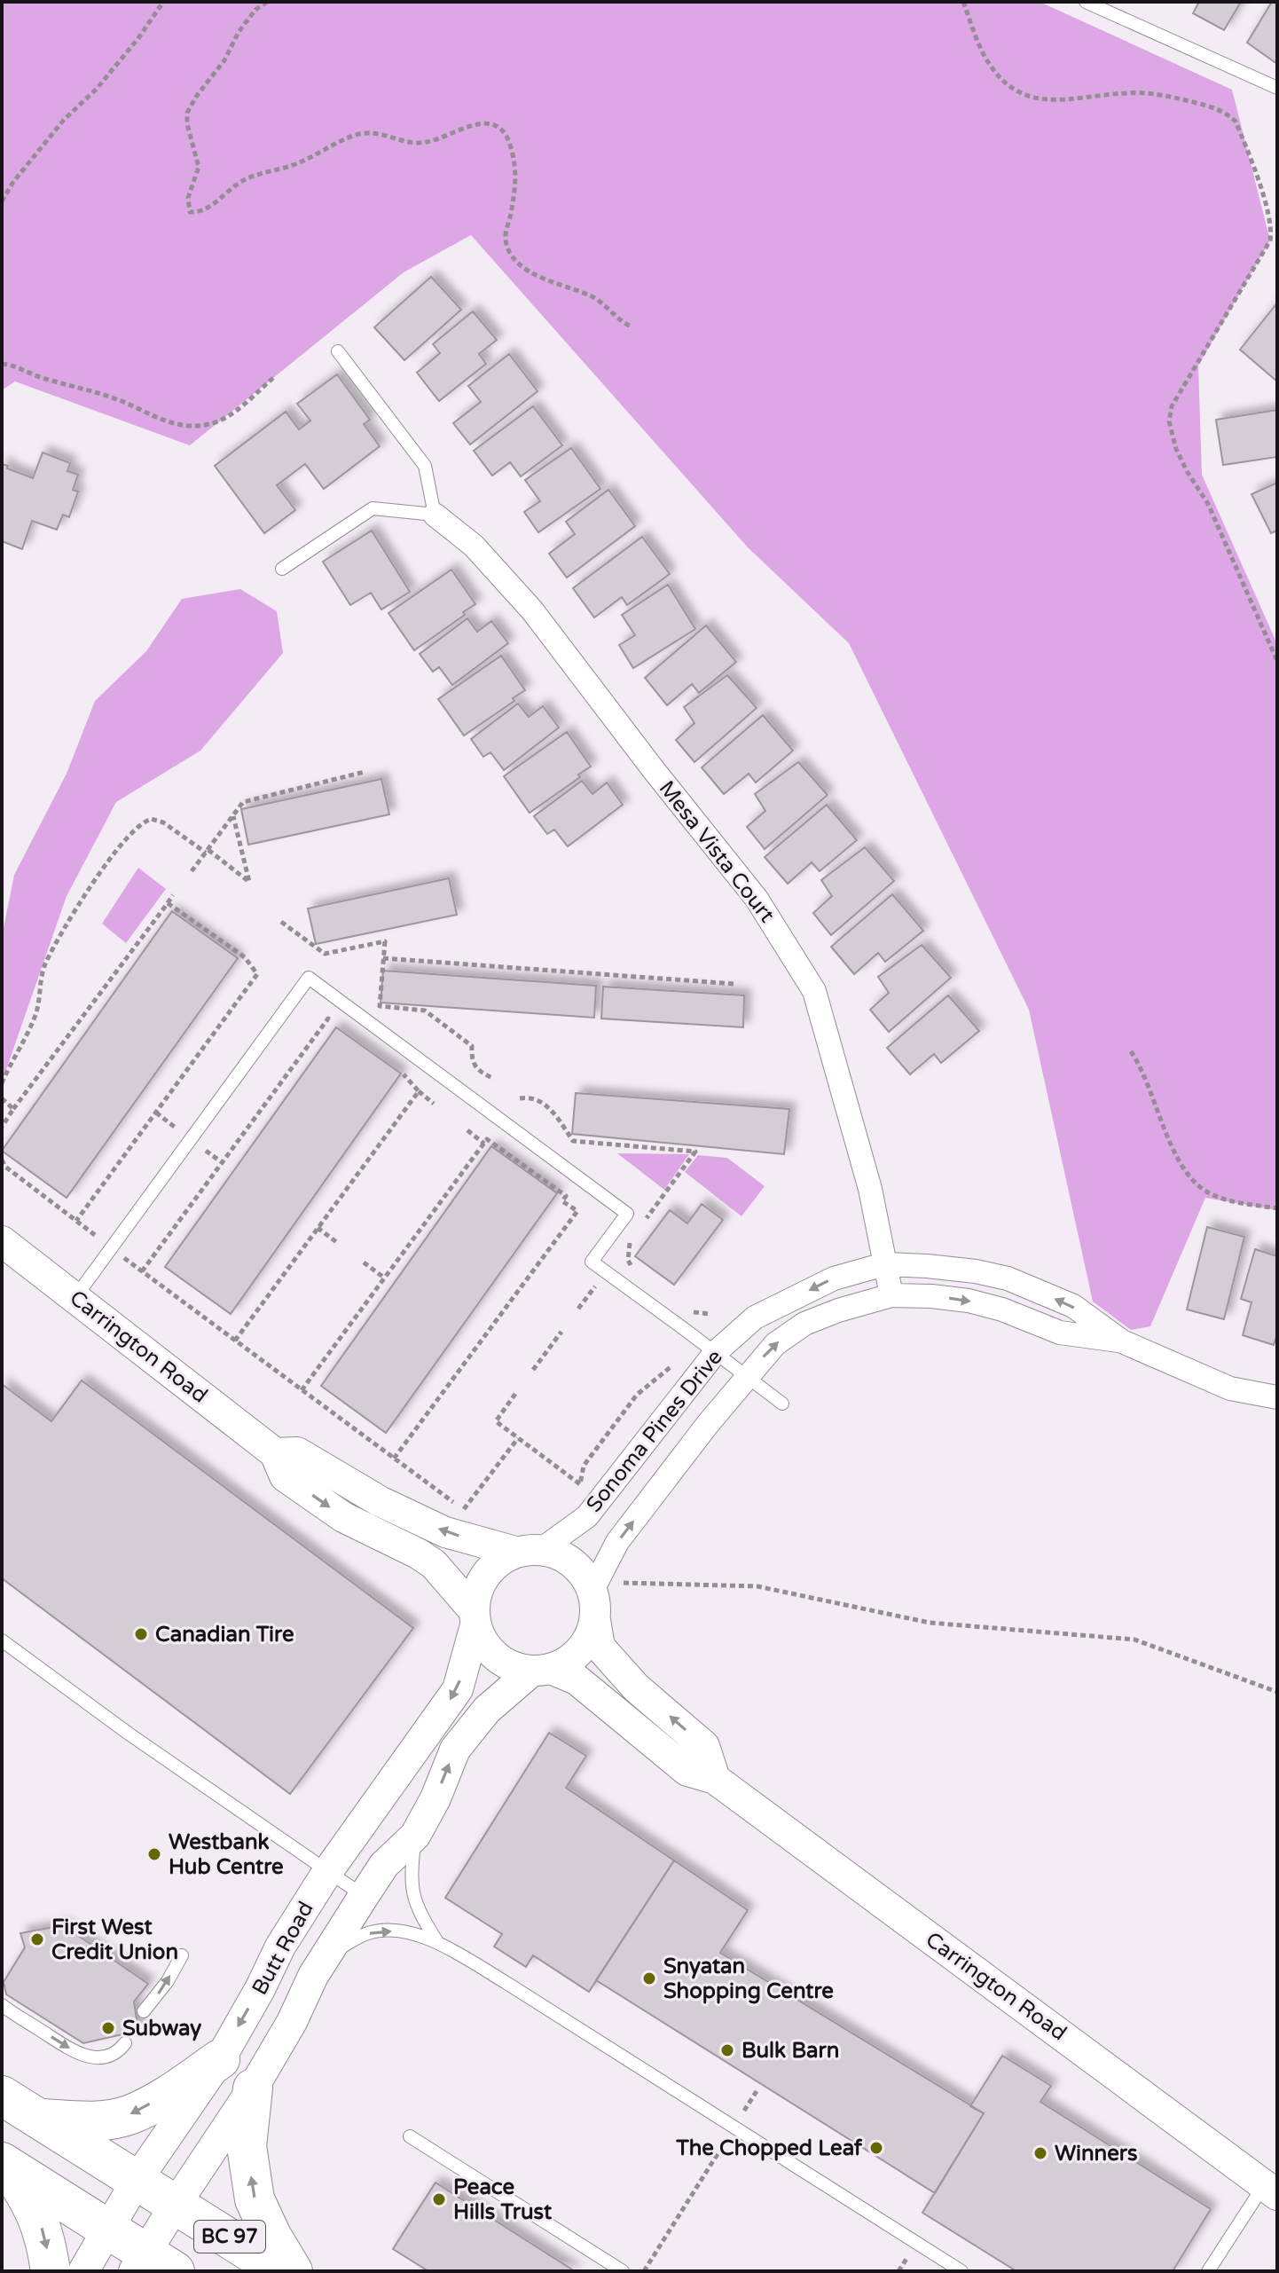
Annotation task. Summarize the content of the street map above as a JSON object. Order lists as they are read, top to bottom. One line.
{"streets":{"highway":["BC 97"],"street":["Mesa Vista Court","Carrington Road","Sonoma Pines Drive","Butt Road"]},"crossings":[["Mesa Vista Court","Sonoma Pines Drive"],["Carrington Road","Sonoma Pines Drive"],["Carrington Road","Butt Road"],["Sonoma Pines Drive","Butt Road"],["Butt Road","BC 97"]],"places":["Canadian Tire","Westbank Hub Centre","First West Credit Union","Snyatan Shopping Centre","Subway","Bulk Barn","The Chopped Leaf","Winners","Peace Hills Trust"]}
